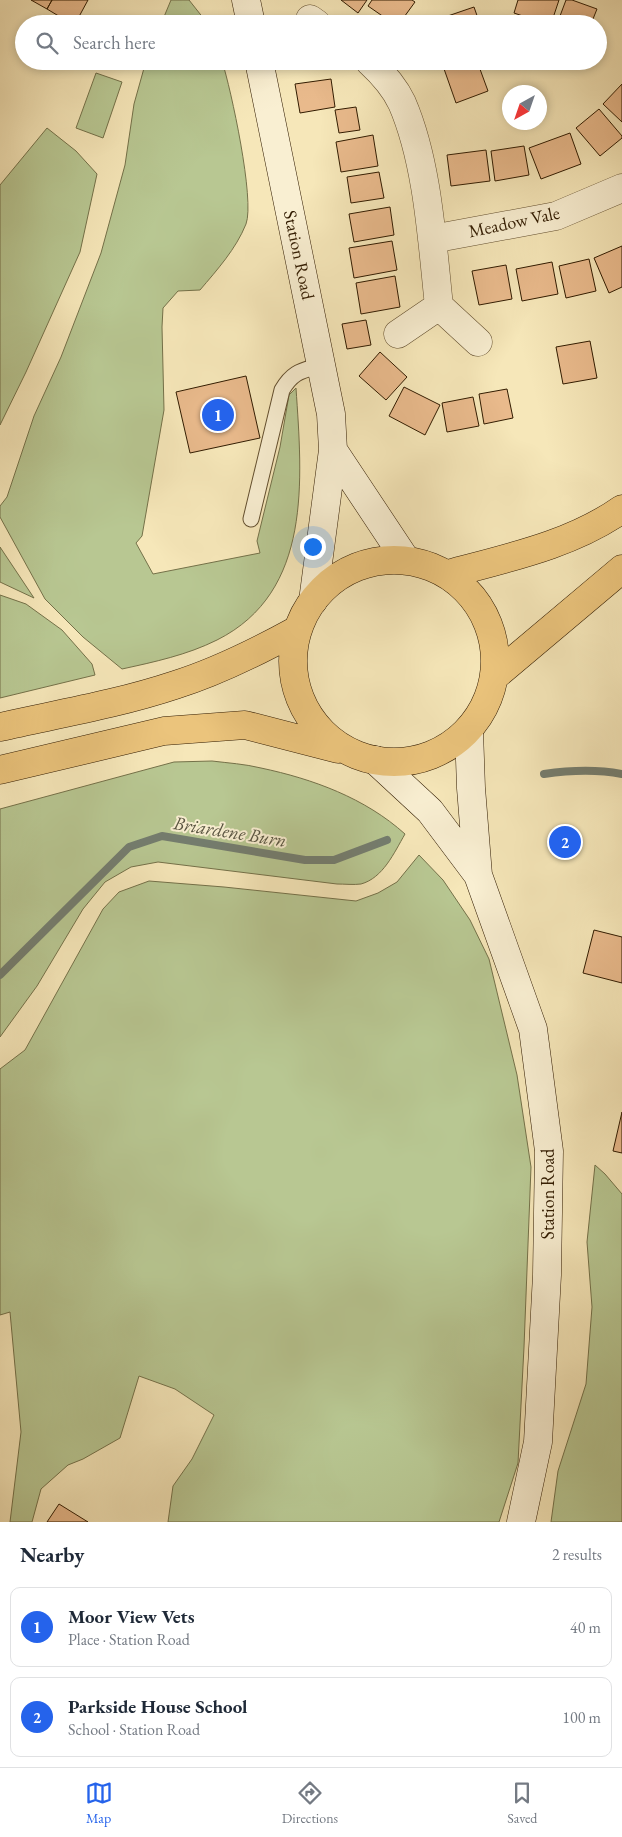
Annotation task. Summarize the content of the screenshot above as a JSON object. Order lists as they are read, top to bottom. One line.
{"streets":{"main road":["Meadow Vale","Station Road"]},"water":["Briardene Burn"],"north":"bottom left","page":{"search":"Search here","pins":["1","2"],"heading":["Nearby","2 results"],"list":[{"mark":"1","name":"Moor View Vets","note":"Place · Station Road","value":"40 m"},{"mark":"2","name":"Parkside House School","note":"School · Station Road","value":"100 m"}],"nav":["Map","Directions","Saved"]}}
